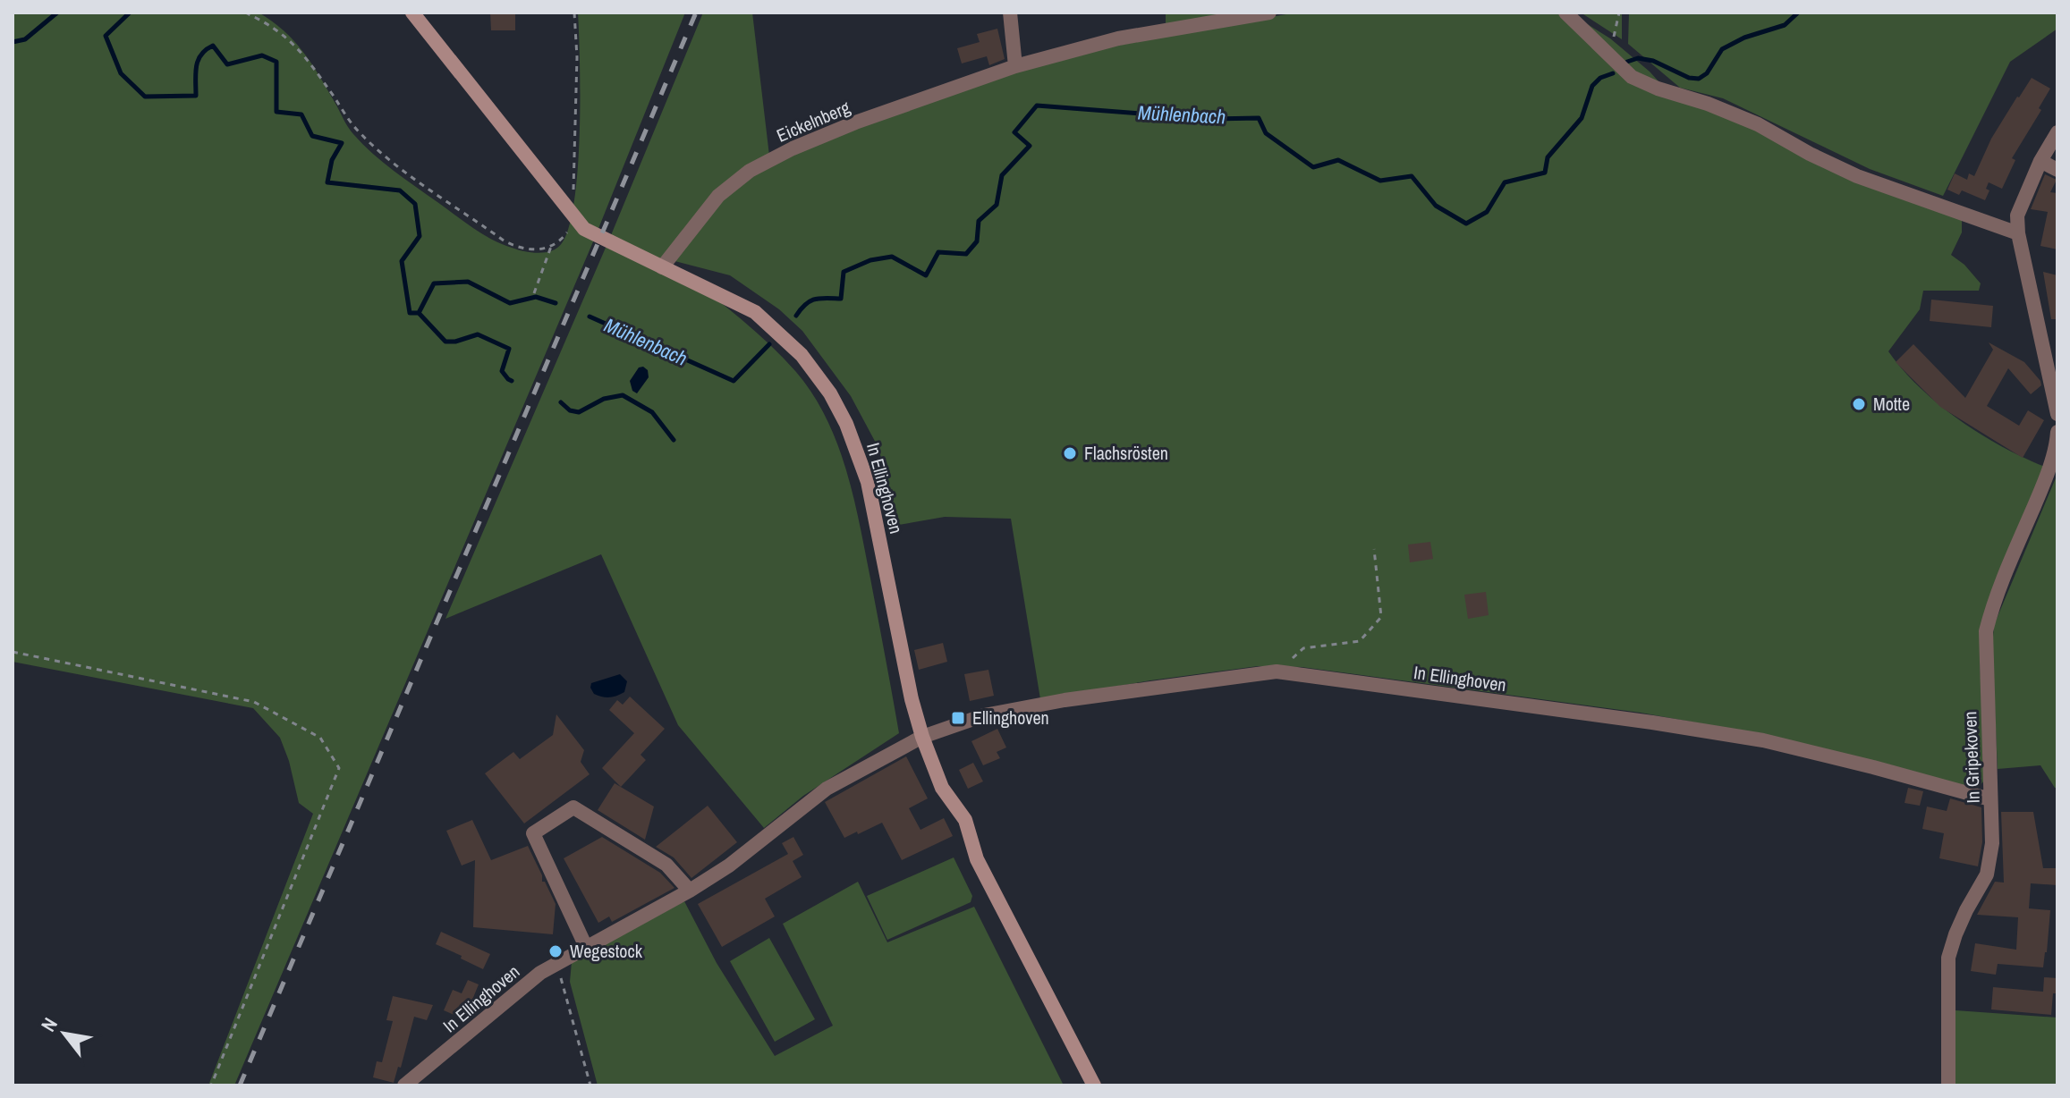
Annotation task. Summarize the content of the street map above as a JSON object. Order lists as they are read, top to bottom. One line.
{"streets":{"street":["Eickelnberg","In Ellinghoven","In Gripekoven"]},"crossings":[["Eickelnberg","In Ellinghoven"],["In Ellinghoven","In Gripekoven"]],"water":["Mühlenbach"],"places":{"other":["Motte","Flachsrösten","Wegestock"],"transit":["Ellinghoven"]},"north":"top left"}
